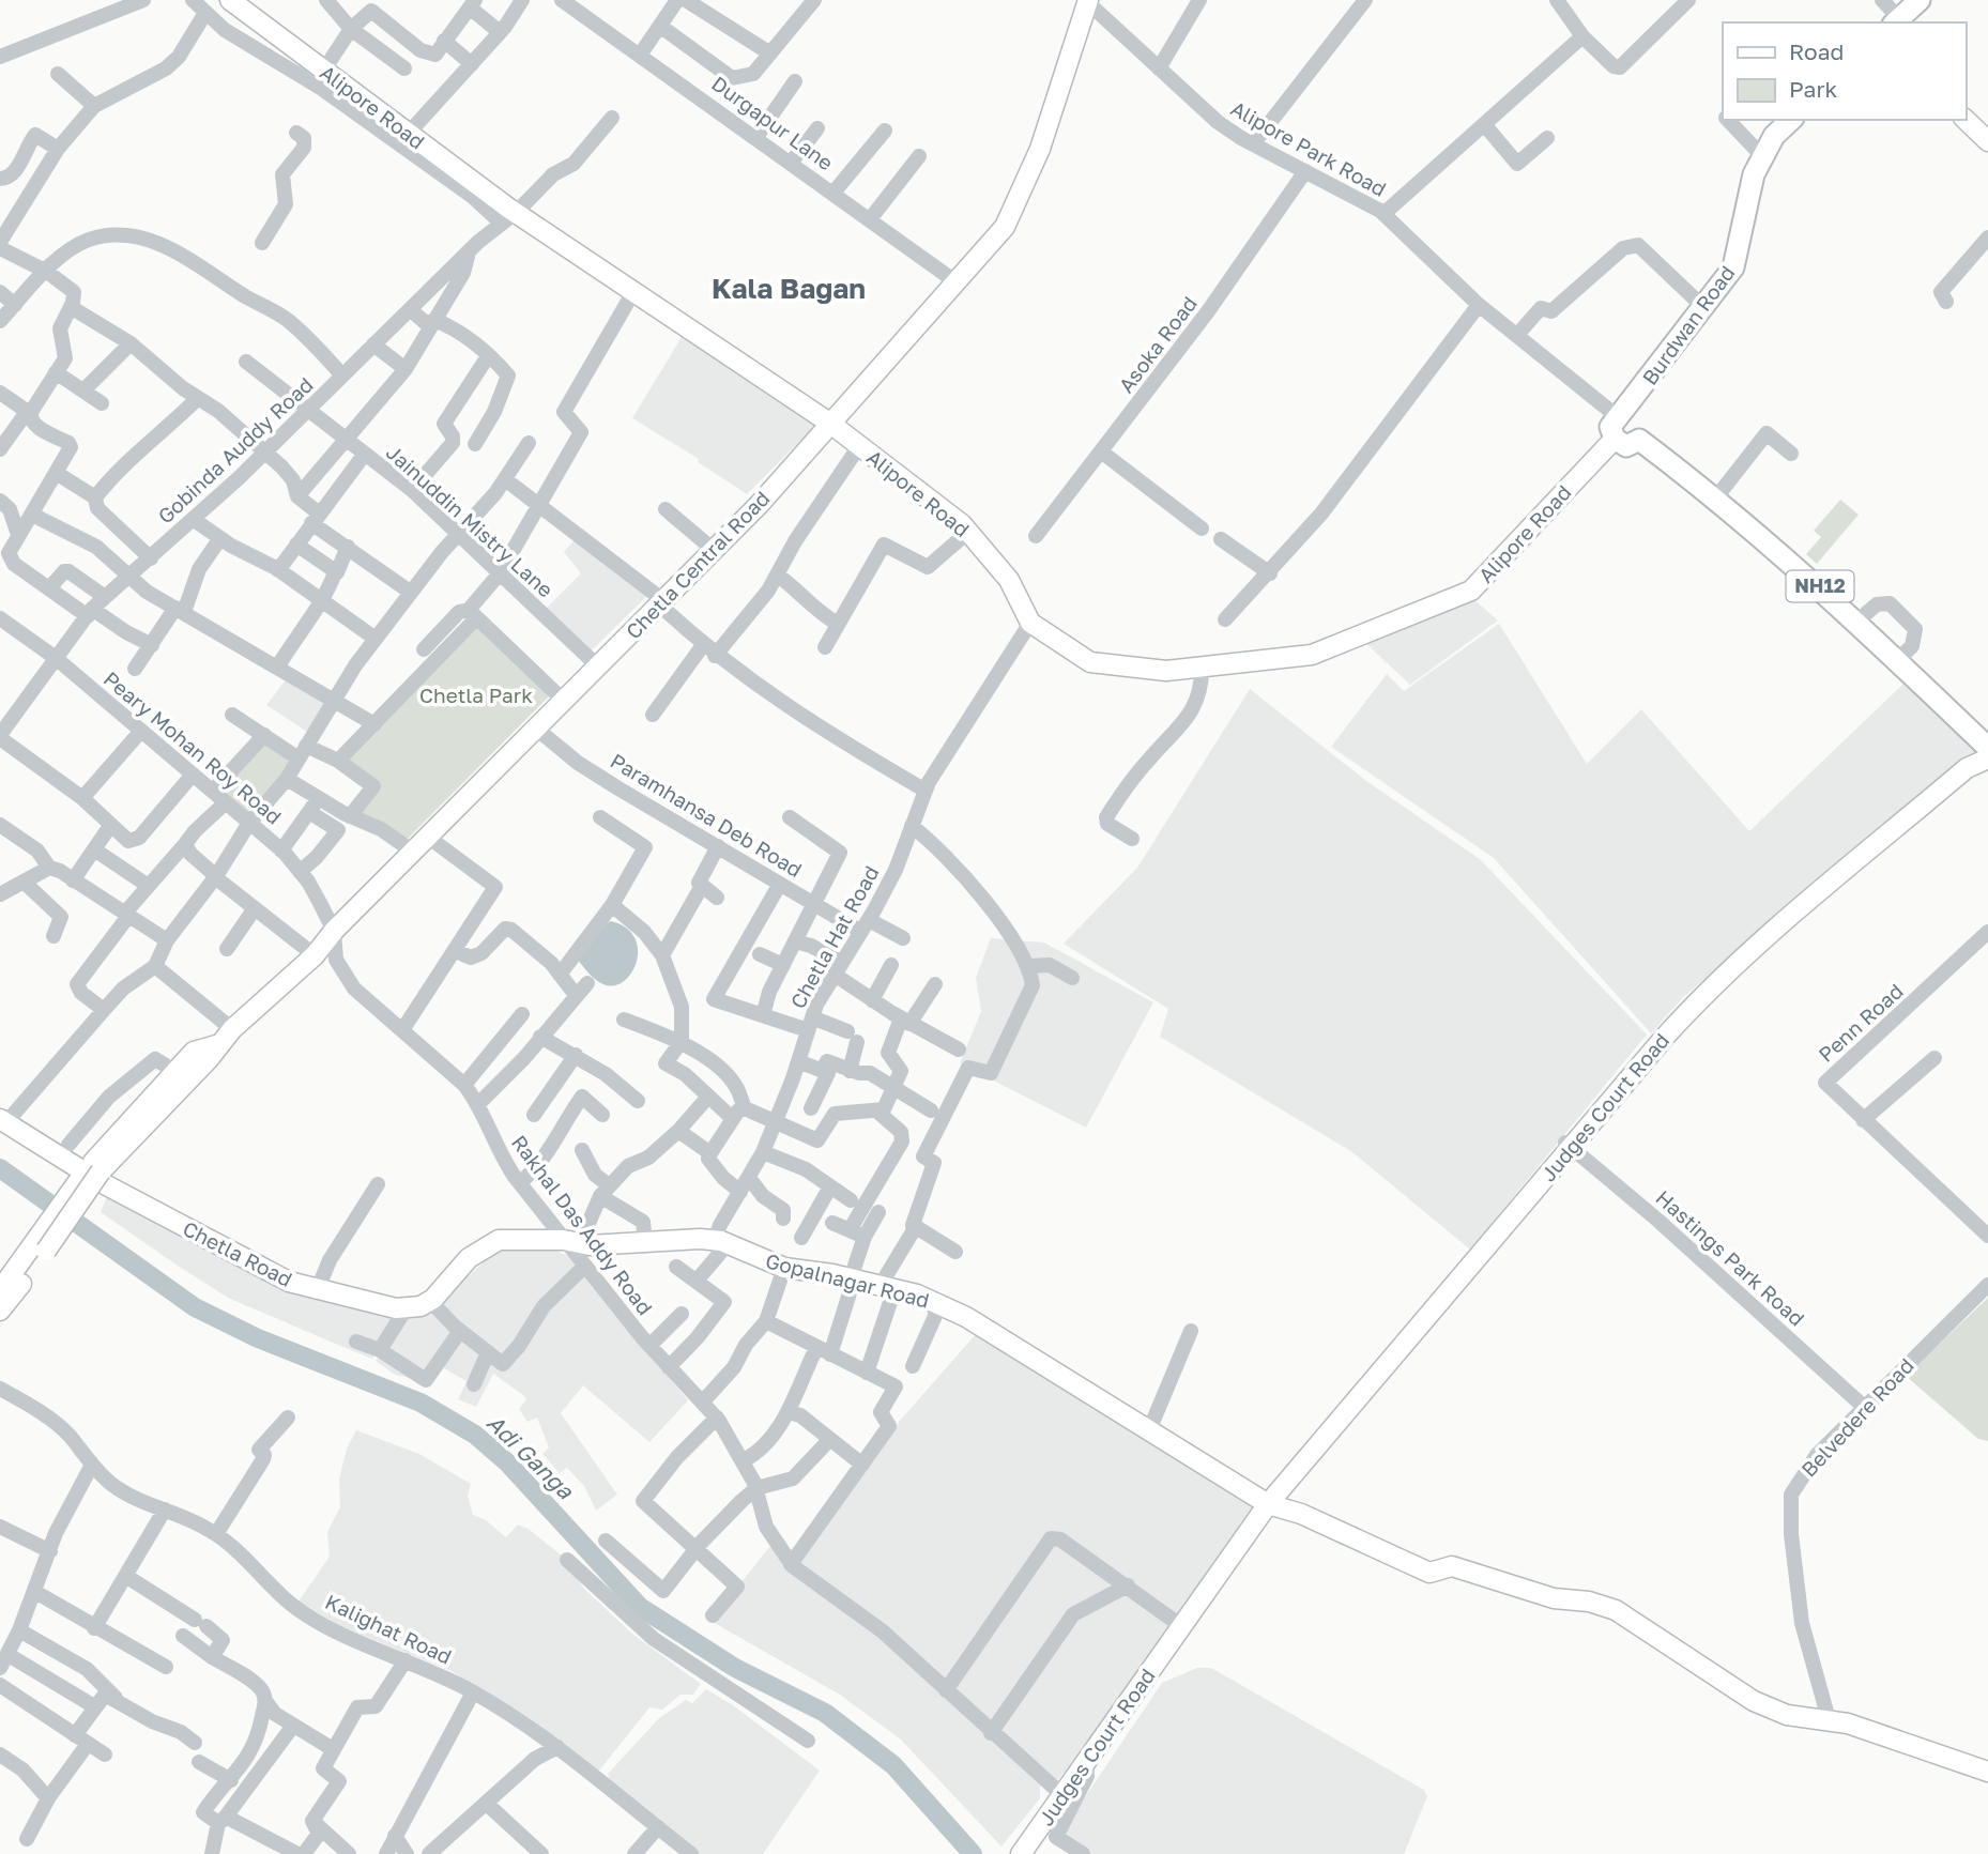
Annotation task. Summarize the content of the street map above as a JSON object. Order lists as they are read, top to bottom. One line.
{"streets":{"highway":["Burdwan Road","NH12"],"main road":["Alipore Road","Chetla Central Road","Judges Court Road","Chetla Road","Gopalnagar Road"],"street":["Durgapur Lane","Alipore Park Road","Asoka Road","Gobinda Auddy Road","Jainuddin Mistry Lane","Peary Mohan Roy Road","Paramhansa Deb Road","Chetla Hat Road","Penn Road","Rakhal Das Addy Road","Hastings Park Road","Belvedere Road","Kalighat Road"]},"crossings":[["Alipore Road","Alipore Park Road"],["Alipore Road","Burdwan Road"],["Alipore Road","Gobinda Auddy Road"],["Alipore Road","Chetla Central Road"],["Alipore Road","NH12"],["Alipore Road","Chetla Hat Road"],["Durgapur Lane","Chetla Central Road"],["Alipore Park Road","Burdwan Road"],["Alipore Park Road","Asoka Road"],["Alipore Park Road","Chetla Central Road"],["Alipore Park Road","NH12"],["Burdwan Road","NH12"],["Gobinda Auddy Road","Jainuddin Mistry Lane"],["Gobinda Auddy Road","Peary Mohan Roy Road"],["Jainuddin Mistry Lane","Chetla Central Road"],["Chetla Central Road","Peary Mohan Roy Road"],["Chetla Central Road","Paramhansa Deb Road"],["Chetla Central Road","Rakhal Das Addy Road"],["Peary Mohan Roy Road","Rakhal Das Addy Road"],["Paramhansa Deb Road","Chetla Hat Road"],["Chetla Hat Road","Gopalnagar Road"],["Judges Court Road","Hastings Park Road"],["Judges Court Road","Gopalnagar Road"],["Rakhal Das Addy Road","Gopalnagar Road"],["Hastings Park Road","Belvedere Road"],["Gopalnagar Road","Belvedere Road"]],"districts":["Kala Bagan"],"water":["Adi Ganga"],"parks":["Chetla Park"],"legend":["Road","Park"]}
